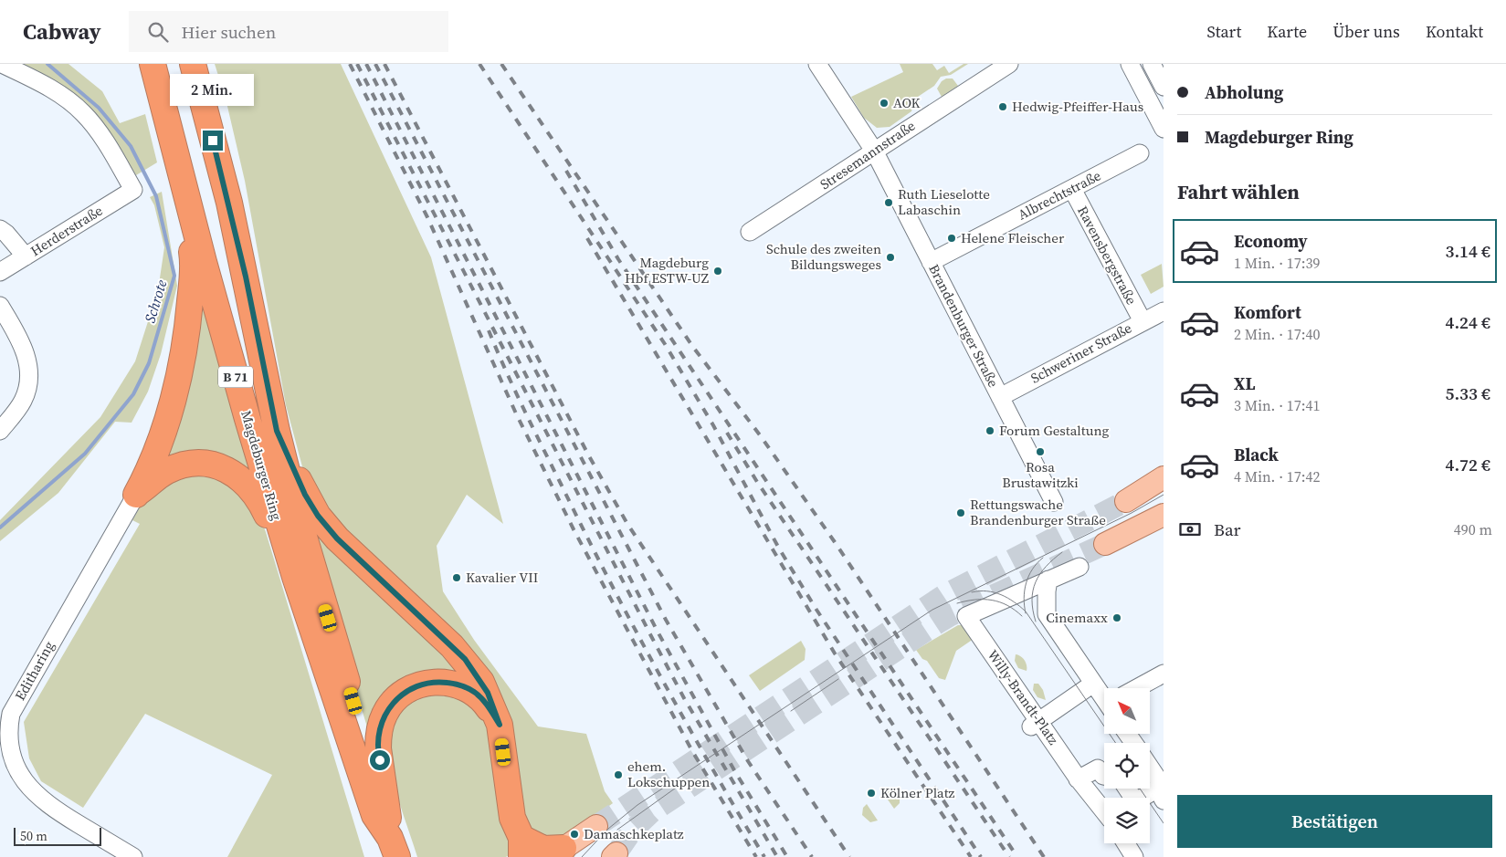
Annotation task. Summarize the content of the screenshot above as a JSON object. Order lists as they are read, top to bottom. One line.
{"streets":{"highway":["B 71","Magdeburger Ring"],"street":["Stresemannstraße","Albrechtstraße","Herderstraße","Ravensbergstraße","Brandenburger Straße","Schweriner Straße","Editharing","Willy-Brandt-Platz"]},"crossings":[["Stresemannstraße","Brandenburger Straße"],["Albrechtstraße","Ravensbergstraße"],["Albrechtstraße","Brandenburger Straße"],["Ravensbergstraße","Schweriner Straße"],["Brandenburger Straße","Schweriner Straße"]],"water":["Schrote"],"places":["AOK","Hedwig-Pfeiffer-Haus","Ruth Lieselotte Labaschin","Helene Fleischer","Schule des zweiten Bildungsweges","Magdeburg Hbf ESTW-UZ","Forum Gestaltung","Rosa Brustawitzki","Rettungswache Brandenburger Straße","Kavalier VII","Cinemaxx","ehem. Lokschuppen","Kölner Platz","Damaschkeplatz"],"scale_bar":"50 m","north":"top left","page":{"header":"Cabway","search":"Hier suchen","nav":["Start","Karte","Über uns","Kontakt"],"banner":["Abholung","Magdeburger Ring"],"bubble":"2 Min.","heading":"Fahrt wählen","list":[{"name":"Economy","note":"1 Min. · 17:39","value":"3.14 €"},{"name":"Komfort","note":"2 Min. · 17:40","value":"4.24 €"},{"name":"XL","note":"3 Min. · 17:41","value":"5.33 €"},{"name":"Black","note":"4 Min. · 17:42","value":"4.72 €"}],"pay":["Bar","490 m"],"buttons":"Bestätigen","scale":"50 m"}}
